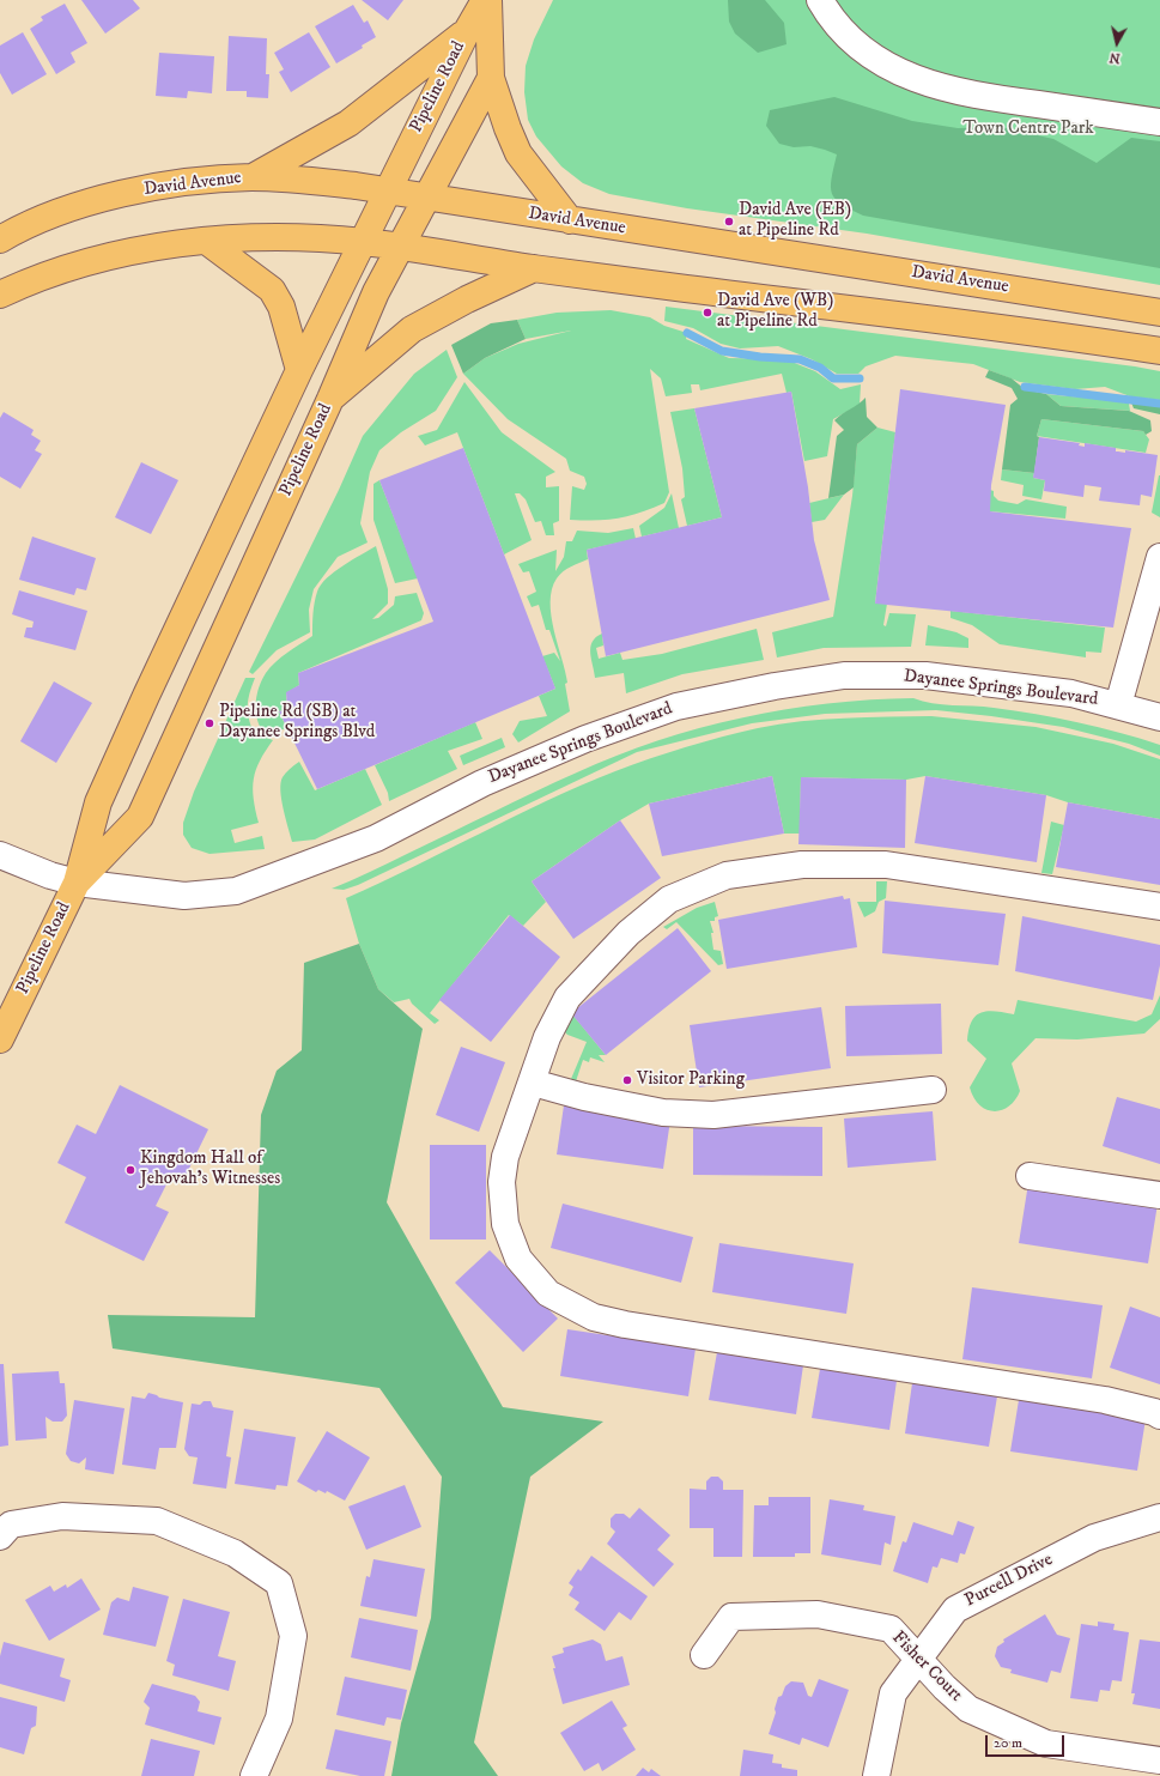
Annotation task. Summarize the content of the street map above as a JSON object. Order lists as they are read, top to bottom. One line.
{"streets":{"main road":["Pipeline Road","David Avenue"],"street":["Dayanee Springs Boulevard","Purcell Drive","Fisher Court"]},"crossings":[["Pipeline Road","David Avenue"],["Pipeline Road","Dayanee Springs Boulevard"],["Purcell Drive","Fisher Court"]],"parks":["Town Centre Park"],"places":["David Ave (EB) at Pipeline Rd","David Ave (WB) at Pipeline Rd","Pipeline Rd (SB) at Dayanee Springs Blvd","Visitor Parking","Kingdom Hall of Jehovah's Witnesses"],"scale_bar":"20 m","north":"bottom"}
